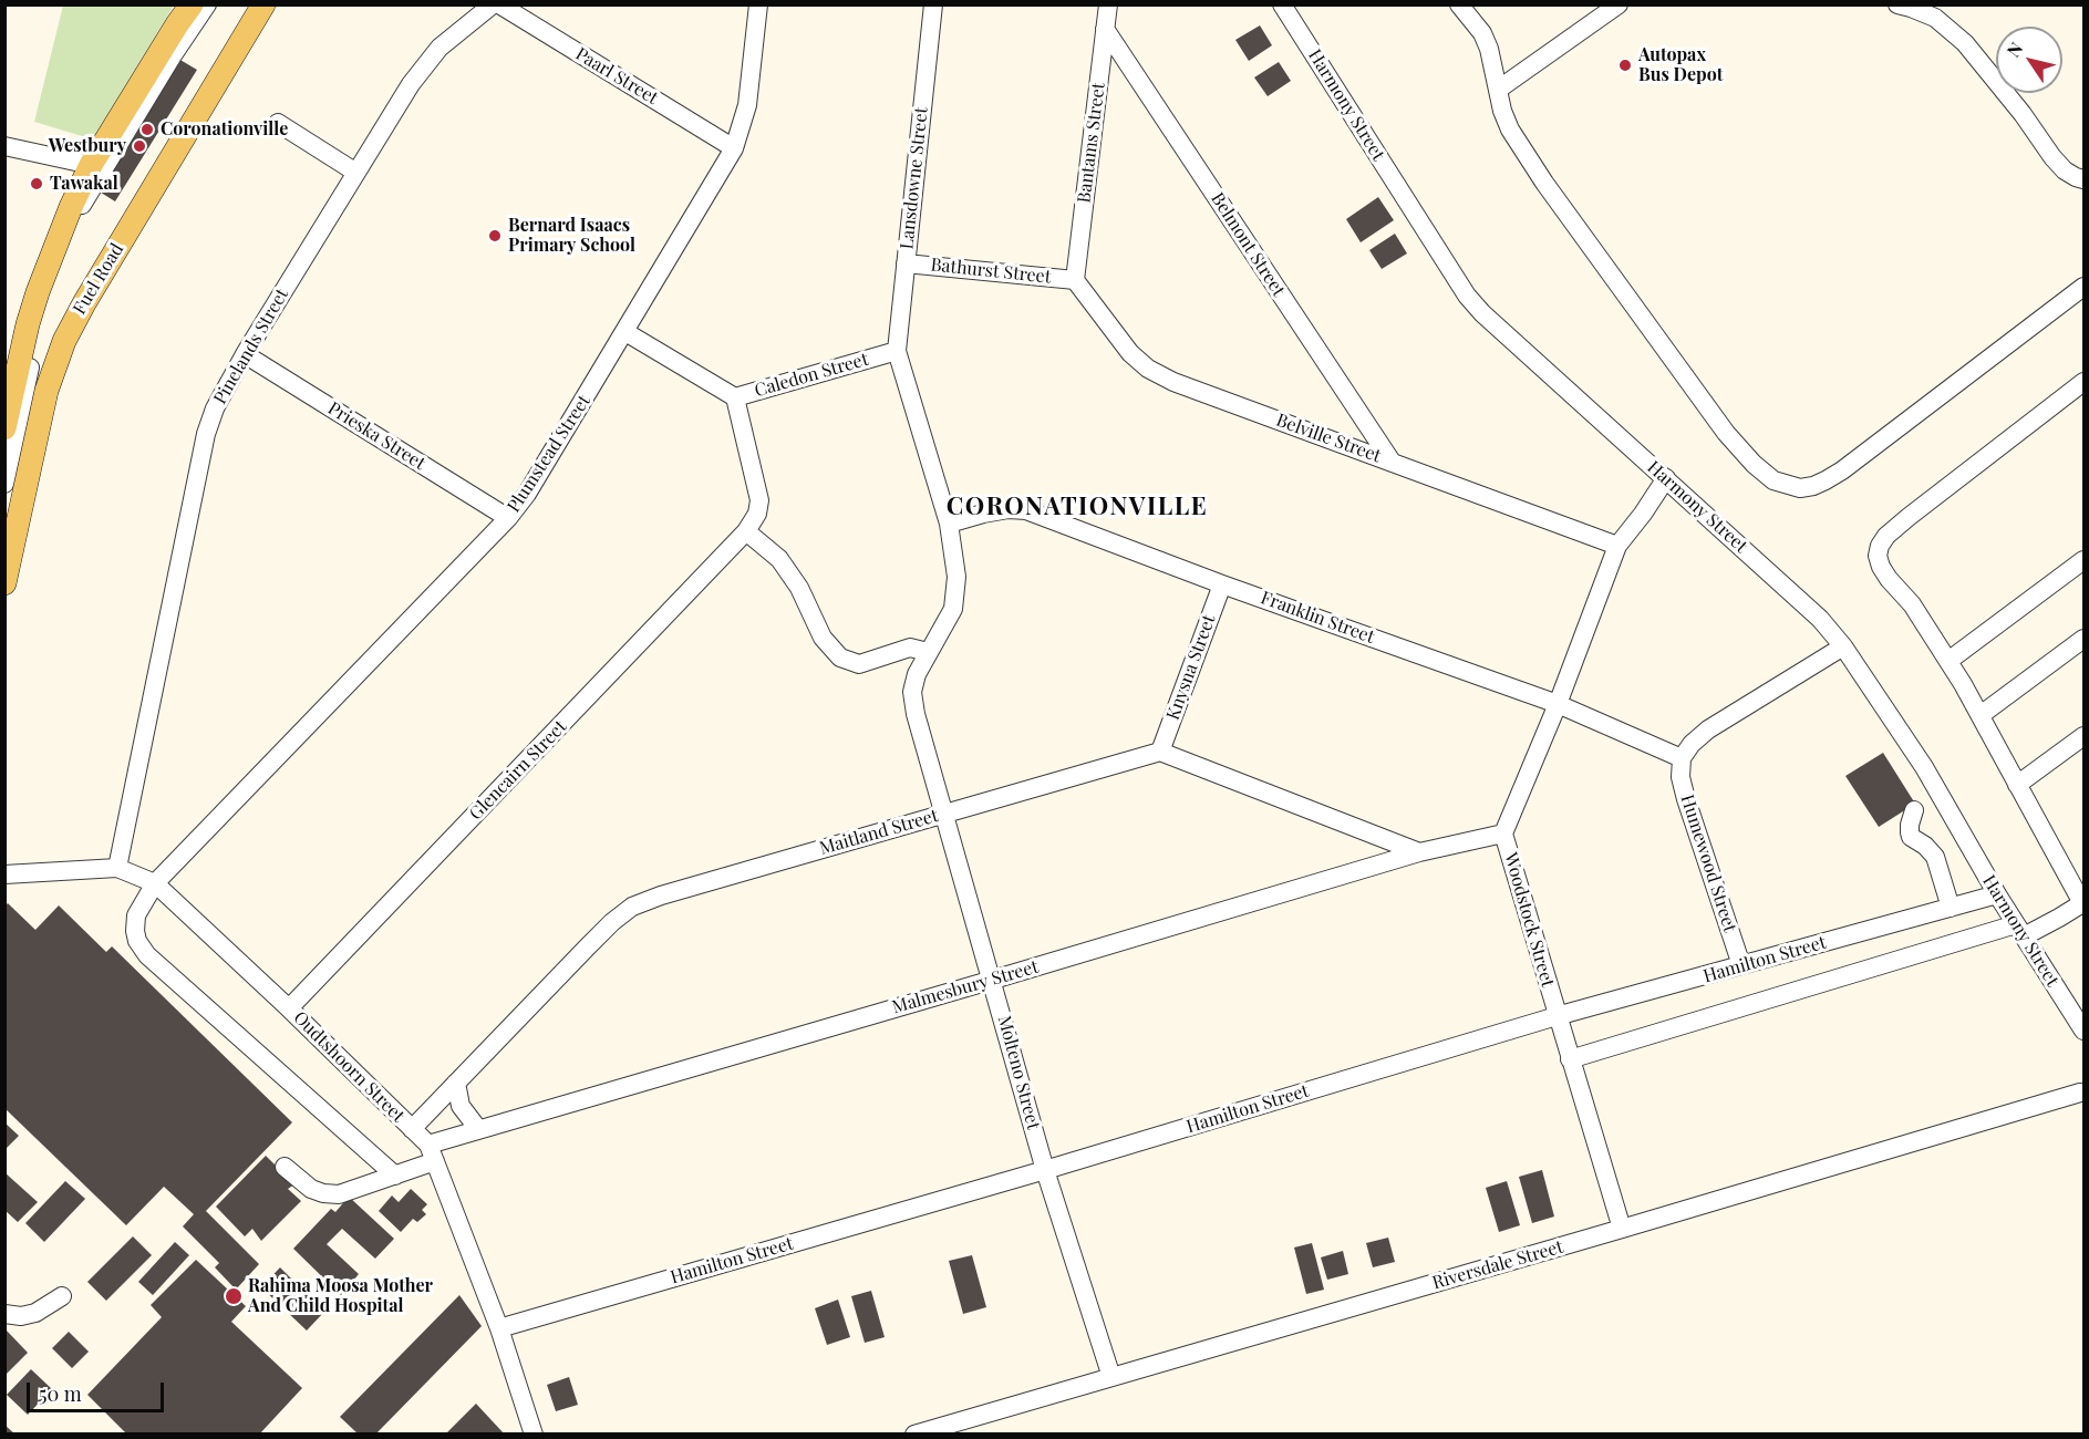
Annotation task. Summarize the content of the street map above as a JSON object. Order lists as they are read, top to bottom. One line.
{"streets":{"main road":["Fuel Road"],"street":["Paarl Street","Harmony Street","Bantams Street","Lansdowne Street","Belmont Street","Bathurst Street","Pinelands Street","Caledon Street","Prieska Street","Belville Street","Plumstead Street","Franklin Street","Knysna Street","Glencairn Street","Maitland Street","Humewood Street","Woodstock Street","Hamilton Street","Malmesbury Street","Oudtshoorn Street","Molteno Street","Riversdale Street"]},"crossings":[["Paarl Street","Plumstead Street"],["Harmony Street","Woodstock Street"],["Harmony Street","Hamilton Street"],["Bantams Street","Belmont Street"],["Bantams Street","Bathurst Street"],["Bantams Street","Belville Street"],["Lansdowne Street","Bathurst Street"],["Lansdowne Street","Caledon Street"],["Lansdowne Street","Molteno Street"],["Belmont Street","Belville Street"],["Bathurst Street","Belville Street"],["Pinelands Street","Prieska Street"],["Pinelands Street","Oudtshoorn Street"],["Caledon Street","Plumstead Street"],["Caledon Street","Molteno Street"],["Prieska Street","Plumstead Street"],["Belville Street","Woodstock Street"],["Plumstead Street","Malmesbury Street"],["Plumstead Street","Oudtshoorn Street"],["Franklin Street","Knysna Street"],["Franklin Street","Humewood Street"],["Franklin Street","Woodstock Street"],["Franklin Street","Molteno Street"],["Knysna Street","Maitland Street"],["Glencairn Street","Oudtshoorn Street"],["Maitland Street","Oudtshoorn Street"],["Maitland Street","Molteno Street"],["Humewood Street","Hamilton Street"],["Woodstock Street","Hamilton Street"],["Woodstock Street","Malmesbury Street"],["Woodstock Street","Riversdale Street"],["Hamilton Street","Oudtshoorn Street"],["Hamilton Street","Molteno Street"],["Malmesbury Street","Oudtshoorn Street"],["Malmesbury Street","Molteno Street"],["Molteno Street","Riversdale Street"]],"districts":["CORONATIONVILLE"],"places":["Autopax Bus Depot","Coronationville","Westbury","Tawakal","Bernard Isaacs Primary School","Rahima Moosa Mother And Child Hospital"],"scale_bar":"50 m","north":"top left"}
